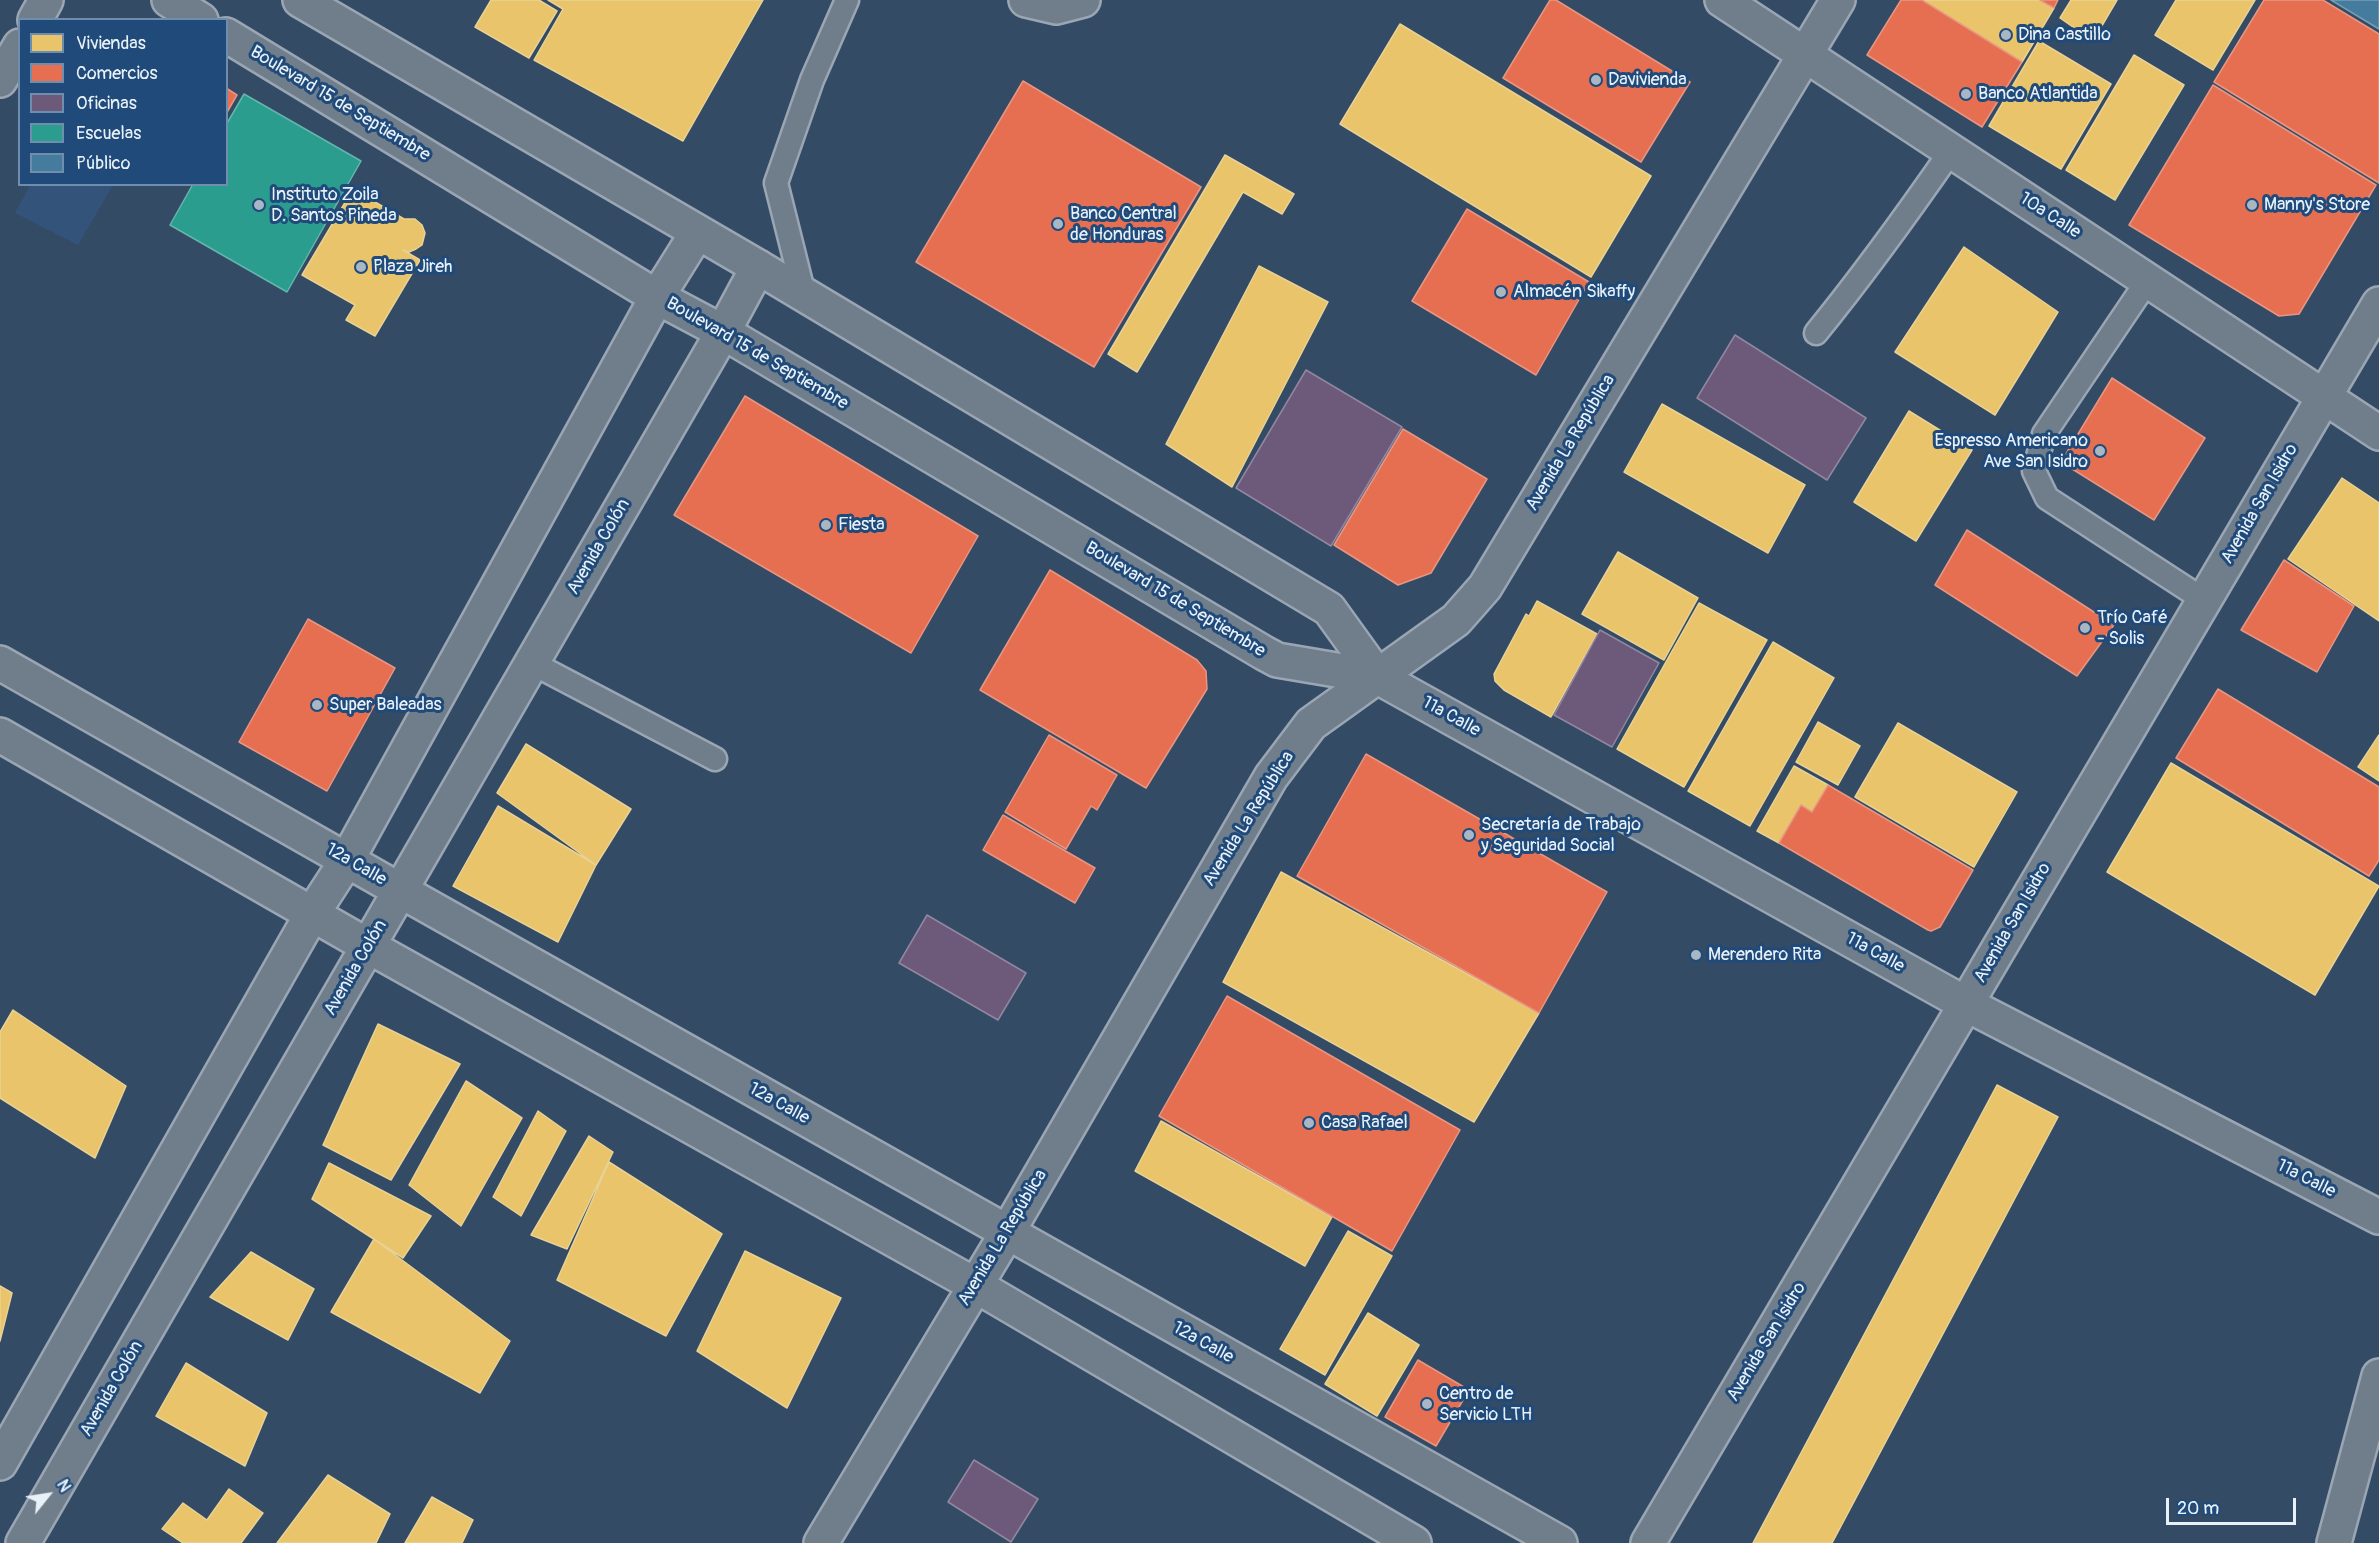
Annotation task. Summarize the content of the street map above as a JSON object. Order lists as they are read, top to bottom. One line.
{"streets":{"street":["Boulevard 15 de Septiembre","10a Calle","Avenida La República","Avenida San Isidro","Avenida Colón","11a Calle","12a Calle"]},"crossings":[["Boulevard 15 de Septiembre","Avenida La República"],["Boulevard 15 de Septiembre","Avenida Colón"],["Boulevard 15 de Septiembre","11a Calle"],["10a Calle","Avenida La República"],["10a Calle","Avenida San Isidro"],["Avenida La República","11a Calle"],["Avenida La República","12a Calle"],["Avenida San Isidro","11a Calle"],["Avenida Colón","12a Calle"]],"places":["Dina Castillo","Davivienda","Banco Atlantida","Instituto Zoila D. Santos Pineda","Manny's Store","Banco Central de Honduras","Plaza Jireh","Almacén Sikaffy","Espresso Americano Ave San Isidro","Fiesta","Trío Café - Solis","Super Baleadas","Secretaría de Trabajo y Seguridad Social","Merendero Rita","Casa Rafael","Centro de Servicio LTH"],"legend":["Viviendas","Comercios","Oficinas","Escuelas","Público"],"scale_bar":"20 m","north":"top right"}
